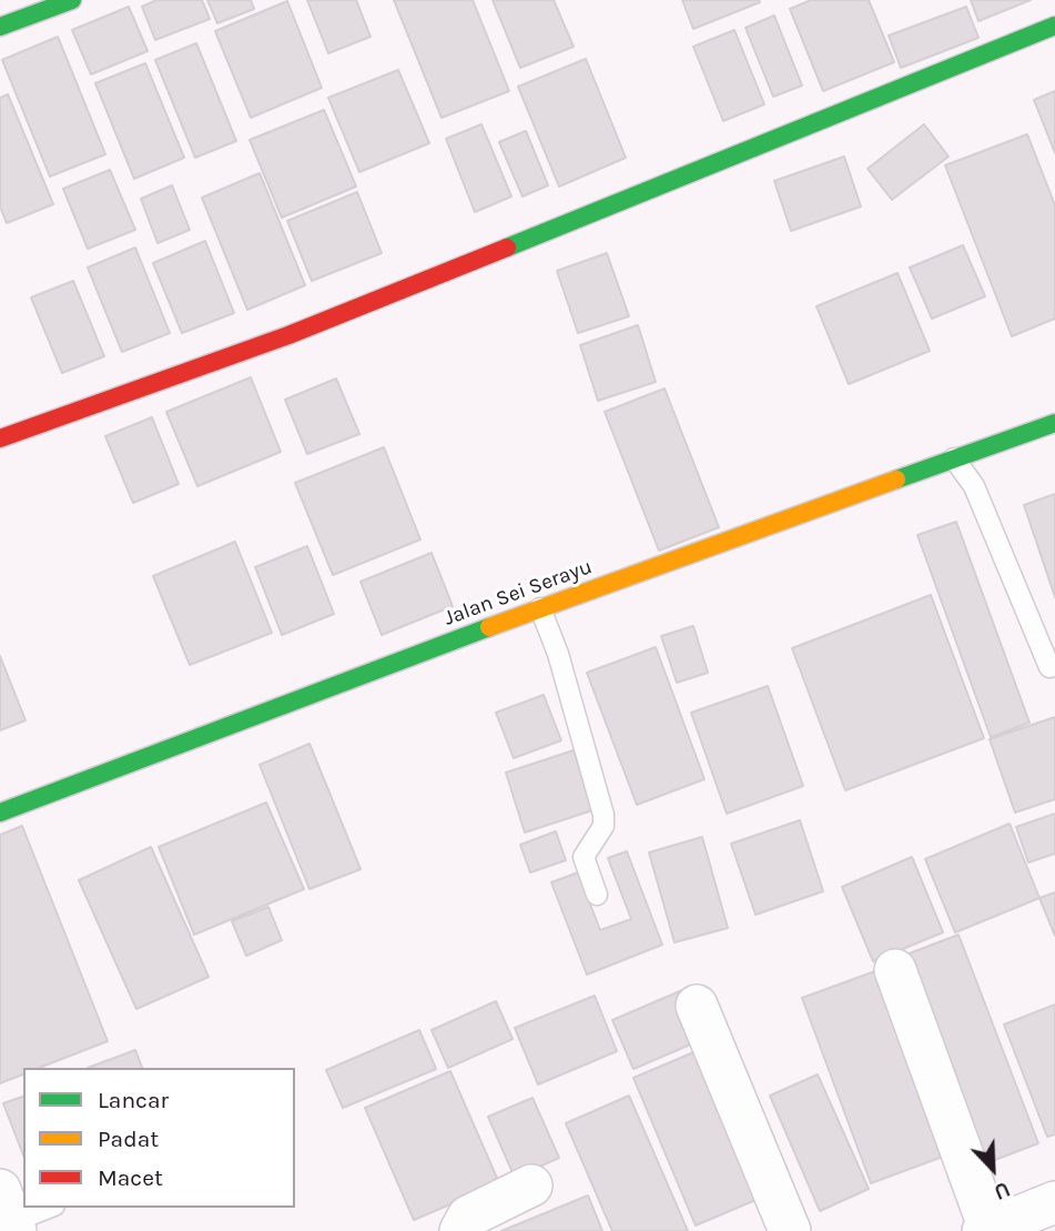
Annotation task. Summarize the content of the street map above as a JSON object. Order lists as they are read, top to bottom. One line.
{"streets":{"street":["Jalan Sei Serayu"]},"legend":["Lancar","Padat","Macet"],"north":"bottom right"}
